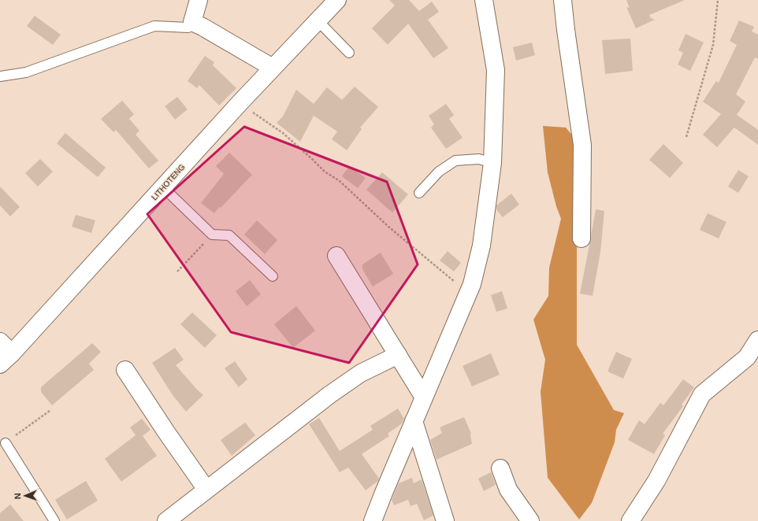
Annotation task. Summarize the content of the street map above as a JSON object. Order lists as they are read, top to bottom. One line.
{"streets":{"street":["LITHOTENG"]},"north":"left"}
